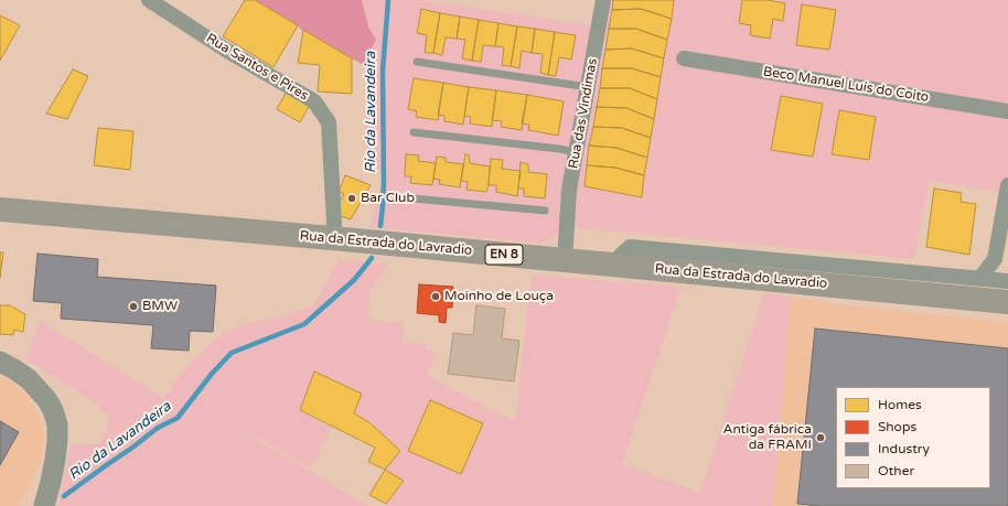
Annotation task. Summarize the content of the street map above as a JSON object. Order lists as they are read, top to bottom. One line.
{"streets":{"main road":["Rua da Estrada do Lavradio","EN 8"],"street":["Rua Santos e Pires","Beco Manuel Luís do Coito","Rua das Vindimas"]},"crossings":[["Rua Santos e Pires","Rua da Estrada do Lavradio"],["Rua das Vindimas","Rua da Estrada do Lavradio"]],"water":["Rio da Lavandeira"],"places":["Bar Club","Moinho de Louça","BMW","Antiga fábrica da FRAMI"],"legend":["Homes","Shops","Industry","Other"]}
